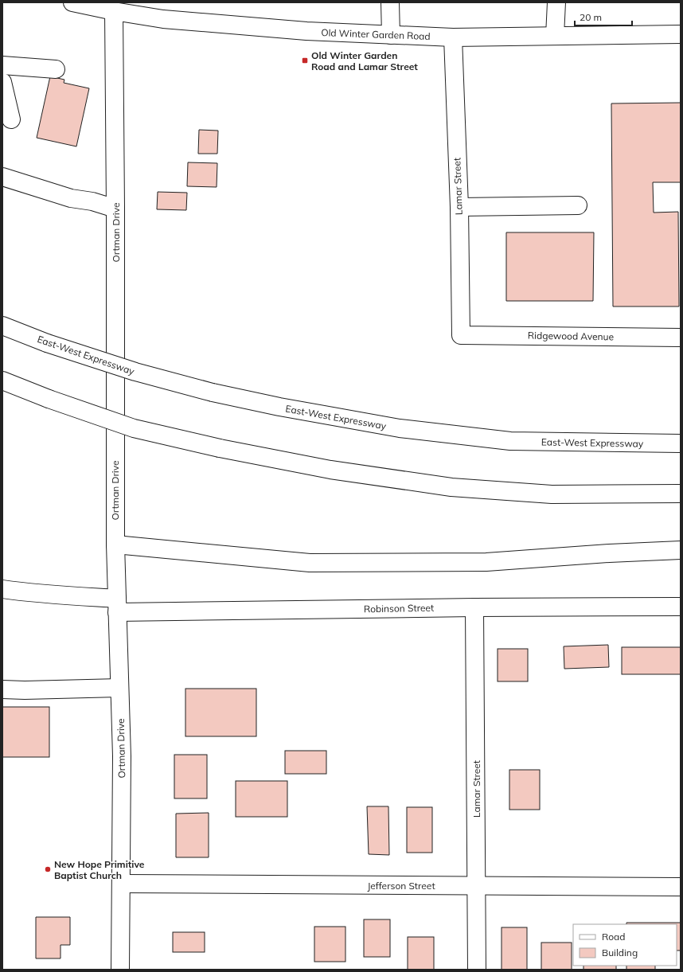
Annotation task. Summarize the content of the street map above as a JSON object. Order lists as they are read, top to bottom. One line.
{"streets":{"main road":["Old Winter Garden Road","Lamar Street","Ortman Drive","Ridgewood Avenue","East-West Expressway","Robinson Street","Jefferson Street"]},"crossings":[["Old Winter Garden Road","Lamar Street"],["Old Winter Garden Road","Ortman Drive"],["Lamar Street","Ridgewood Avenue"],["Lamar Street","Robinson Street"],["Lamar Street","Jefferson Street"],["Ortman Drive","Robinson Street"],["Ortman Drive","Jefferson Street"]],"places":{"transit":["Old Winter Garden Road and Lamar Street"],"other":["New Hope Primitive Baptist Church"]},"legend":["Road","Building"],"scale_bar":"20 m"}
